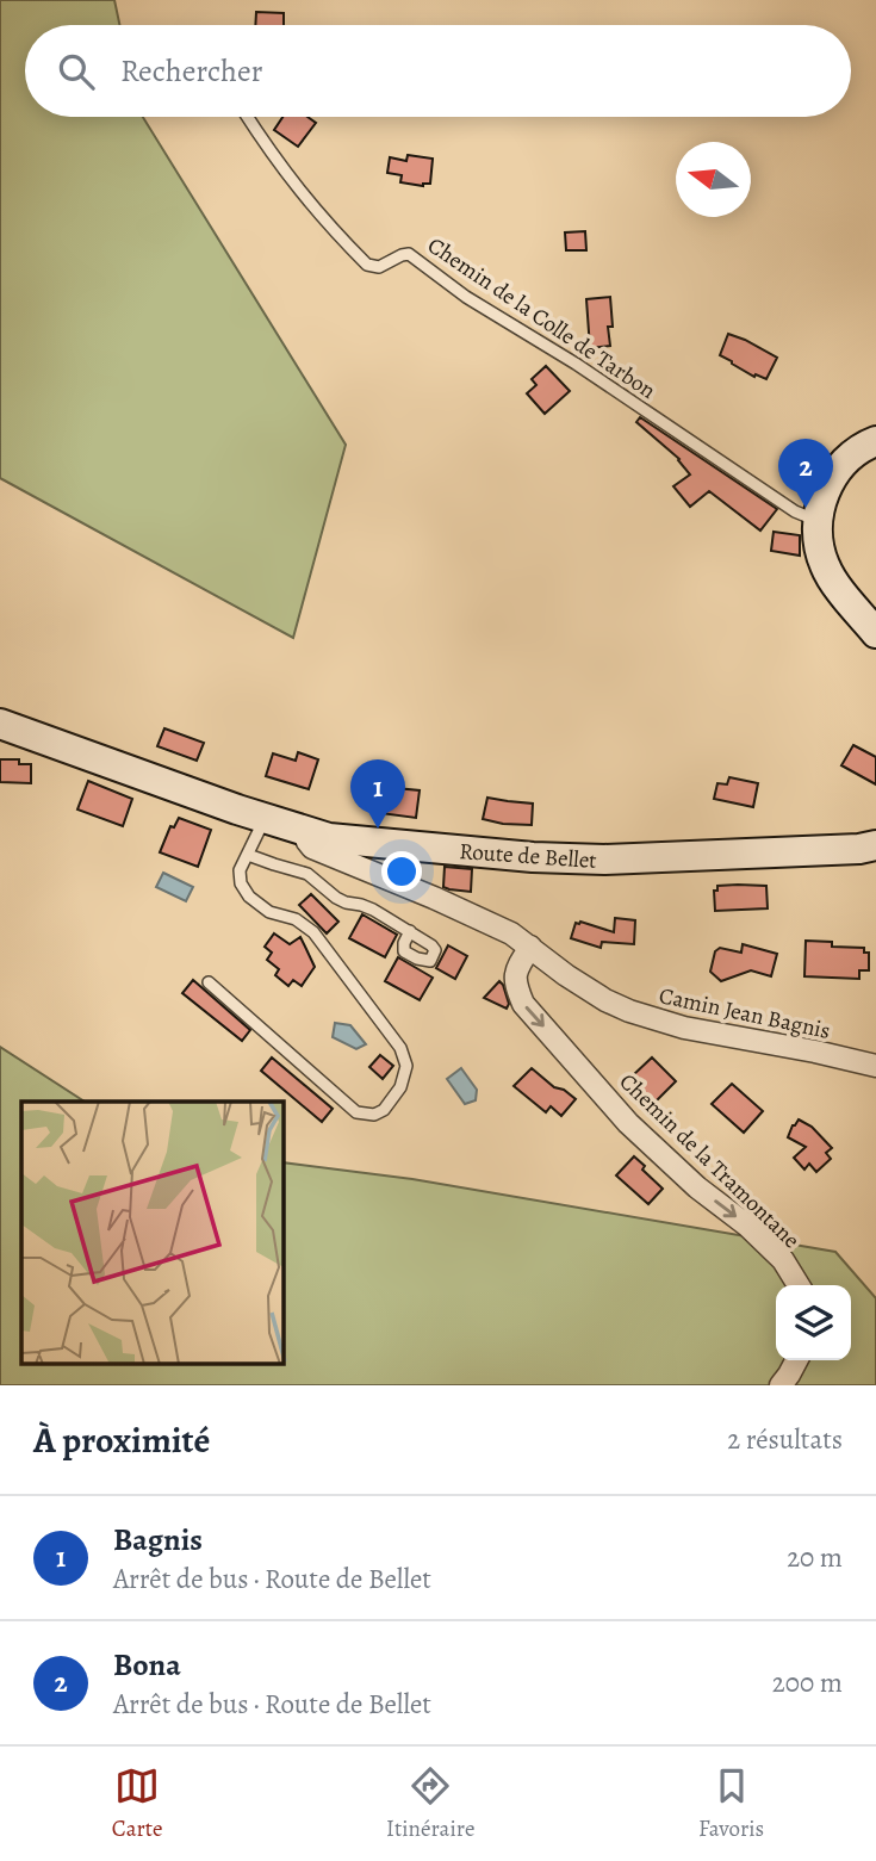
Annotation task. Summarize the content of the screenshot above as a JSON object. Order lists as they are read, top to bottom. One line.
{"streets":{"main road":["Route de Bellet"],"street":["Camin Jean Bagnis","Chemin de la Tramontane"],"lane":["Chemin de la Colle de Tarbon"]},"crossings":[["Route de Bellet","Camin Jean Bagnis"],["Camin Jean Bagnis","Chemin de la Tramontane"]],"one_way":["Chemin de la Tramontane"],"north":"left","page":{"search":"Rechercher","pins":["2","1"],"heading":["À proximité","2 résultats"],"list":[{"mark":"1","name":"Bagnis","note":"Arrêt de bus · Route de Bellet","value":"20 m"},{"mark":"2","name":"Bona","note":"Arrêt de bus · Route de Bellet","value":"200 m"}],"nav":["Carte","Itinéraire","Favoris"]}}
